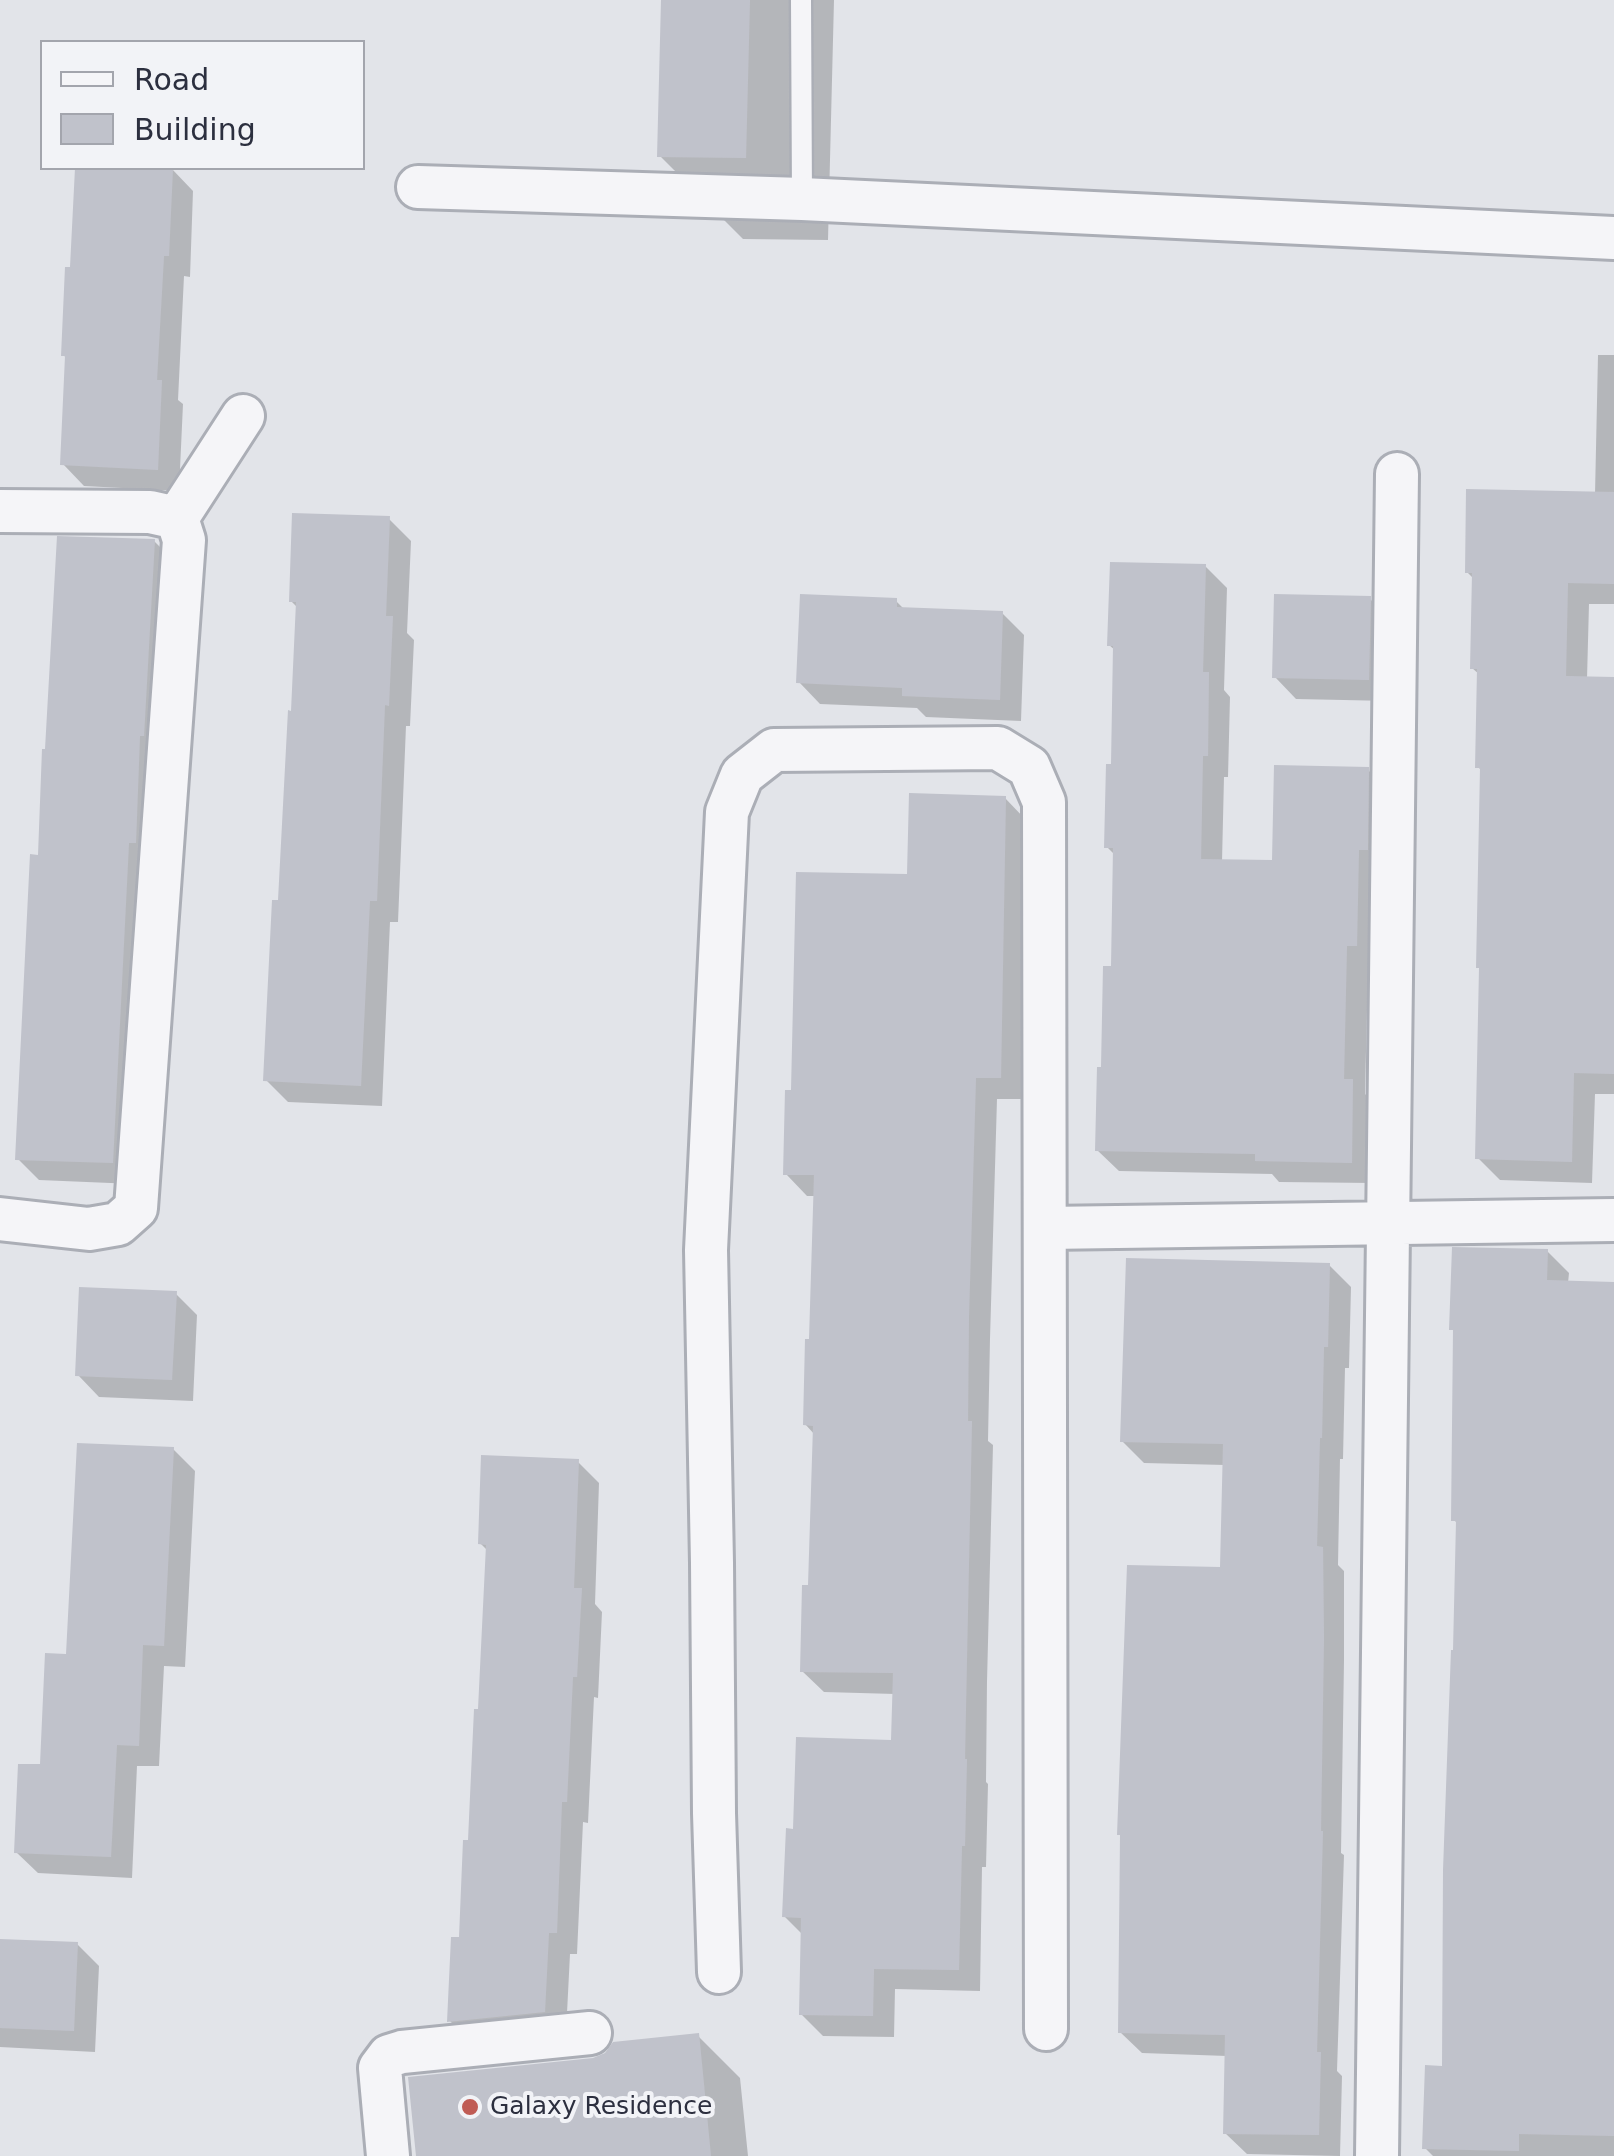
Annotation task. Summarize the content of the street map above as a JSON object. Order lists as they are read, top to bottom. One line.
{"places":["Galaxy Residence"],"legend":["Road","Building"]}
